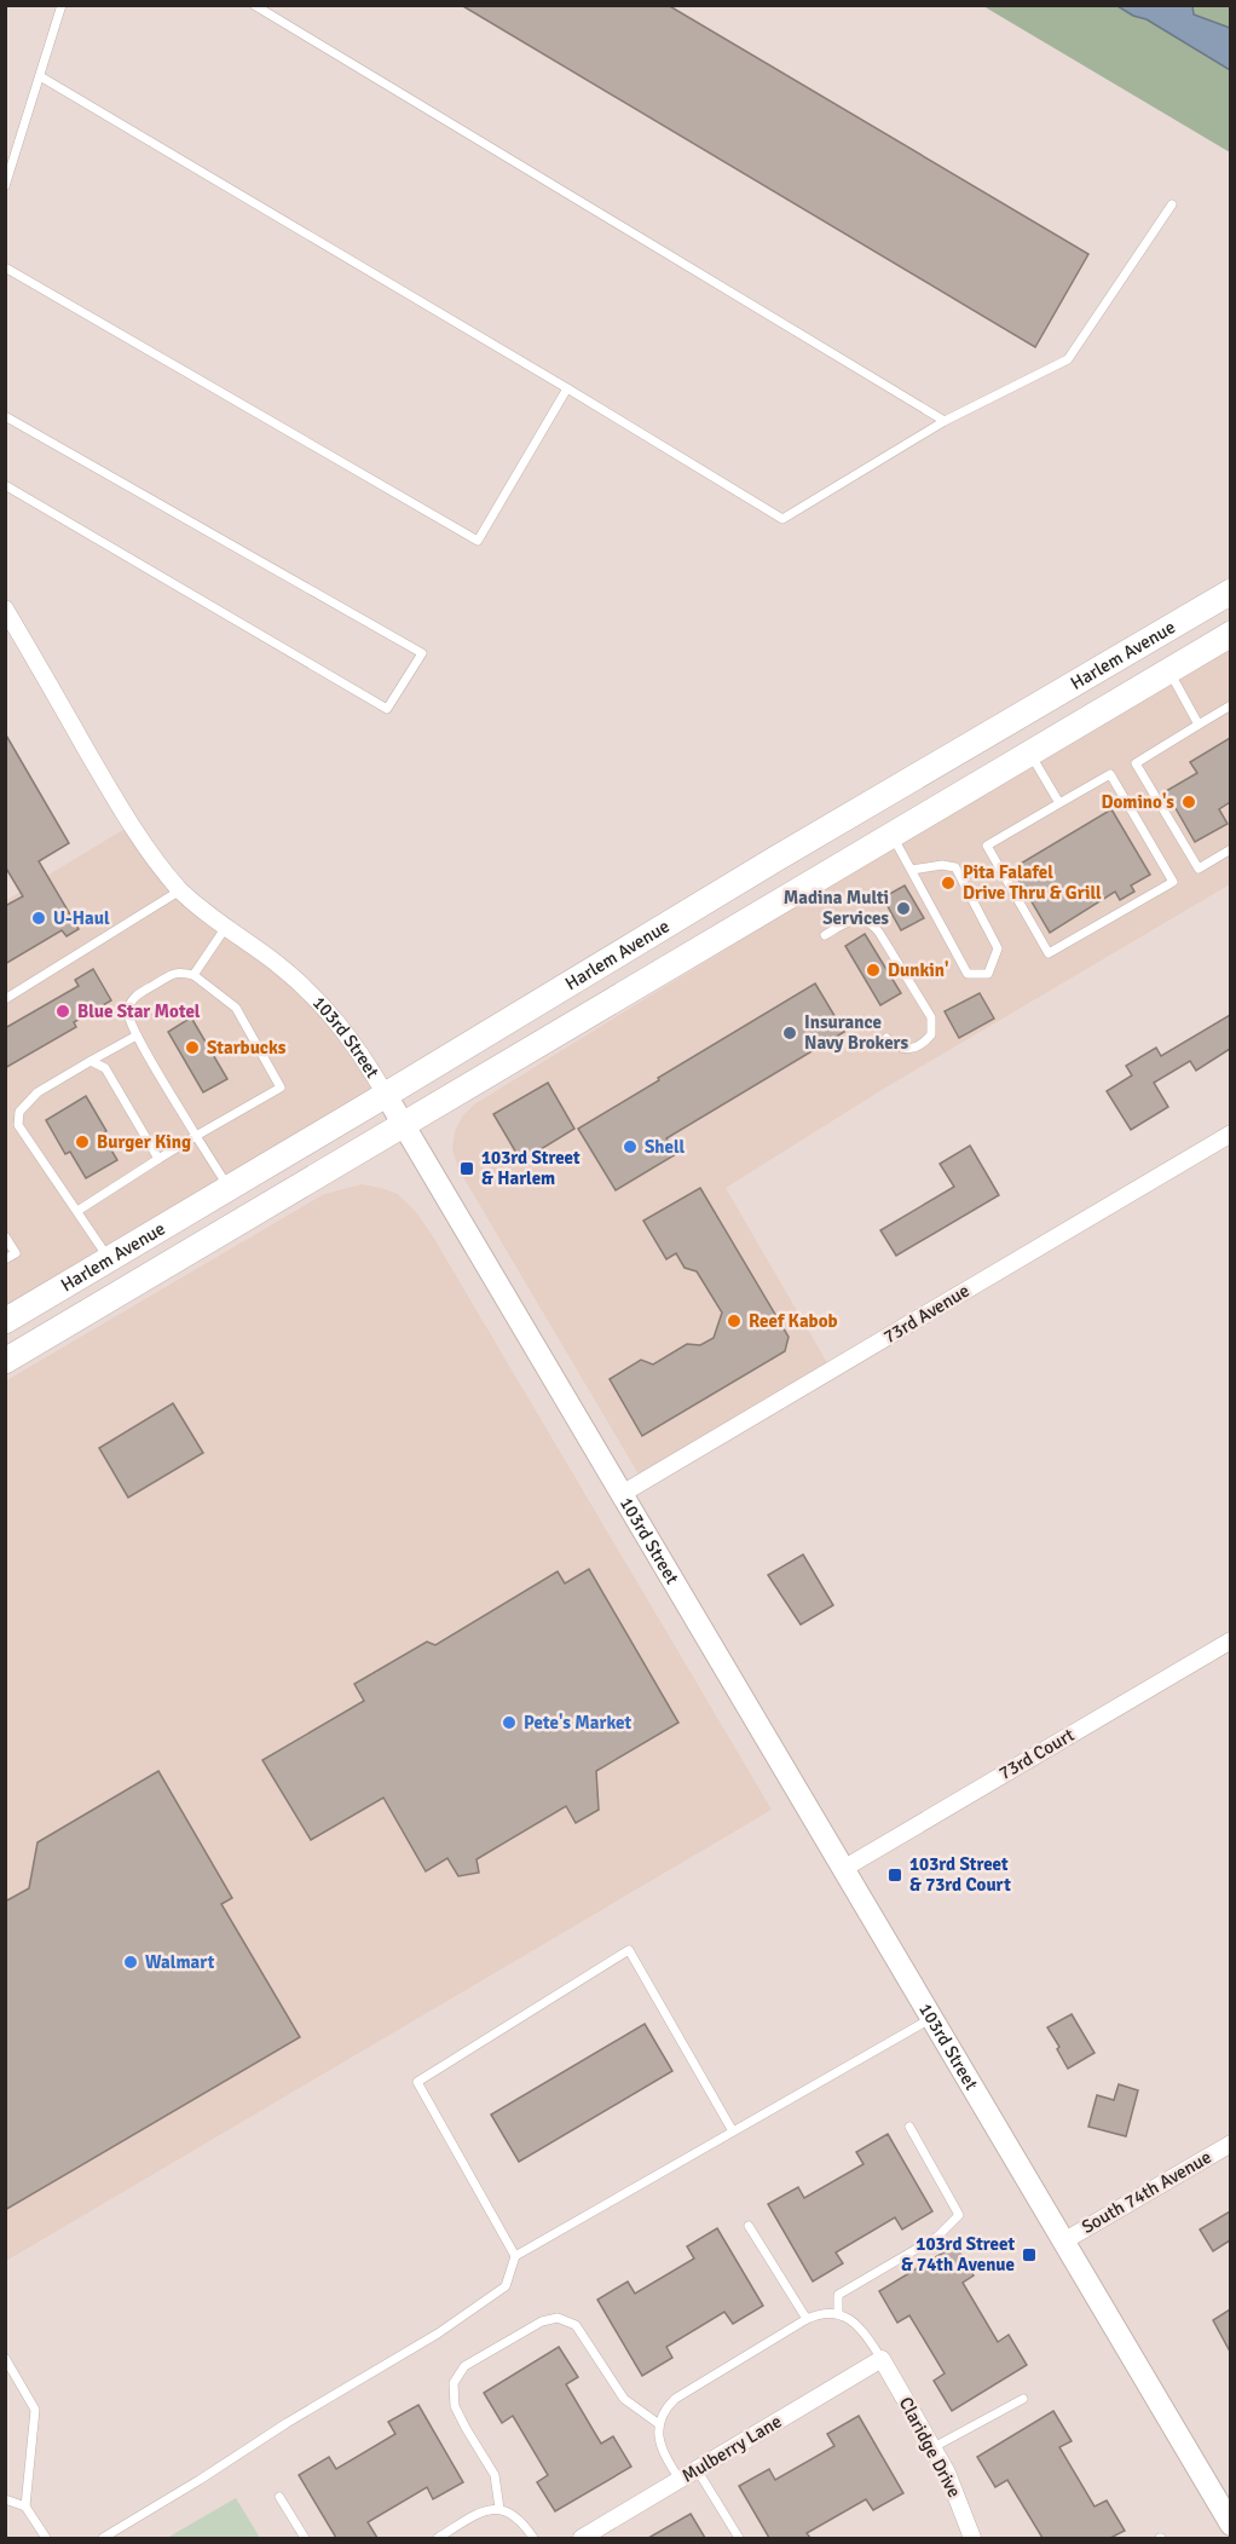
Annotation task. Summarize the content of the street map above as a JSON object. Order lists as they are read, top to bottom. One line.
{"streets":{"main road":["Harlem Avenue"],"street":["103rd Street","73rd Avenue","73rd Court","South 74th Avenue","Claridge Drive","Mulberry Lane"]},"crossings":[["Harlem Avenue","103rd Street"],["103rd Street","73rd Avenue"],["103rd Street","73rd Court"],["103rd Street","South 74th Avenue"],["Claridge Drive","Mulberry Lane"]],"places":{"other":["Domino's","Pita Falafel Drive Thru & Grill","Madina Multi Services","U-Haul","Dunkin'","Blue Star Motel","Insurance Navy Brokers","Starbucks","Burger King","Shell","Reef Kabob","Pete's Market","Walmart"],"transit":["103rd Street & Harlem","103rd Street & 73rd Court","103rd Street & 74th Avenue"]}}
